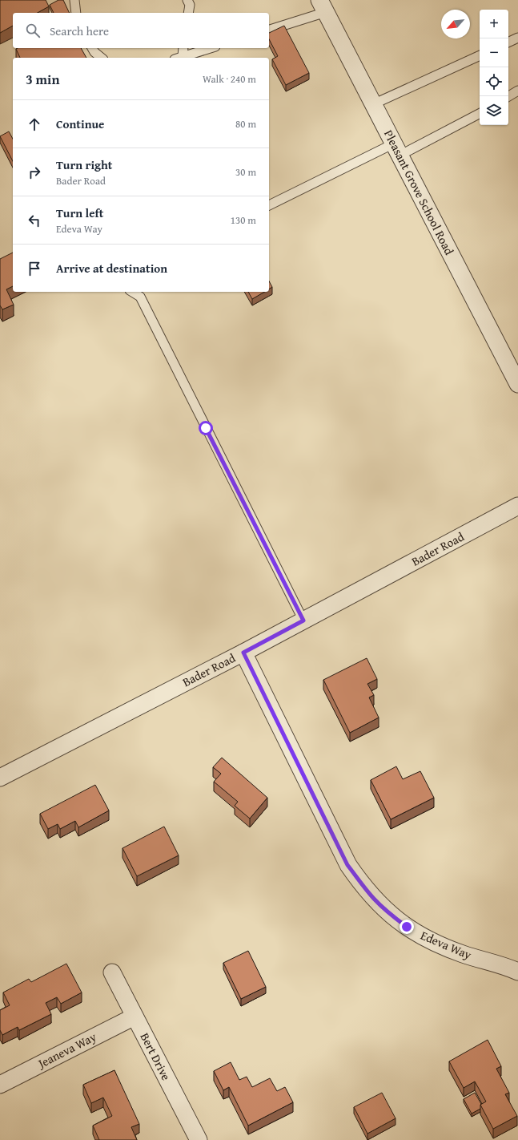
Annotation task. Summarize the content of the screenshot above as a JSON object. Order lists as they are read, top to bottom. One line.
{"streets":{"street":["Pleasant Grove School Road","Bader Road","Edeva Way","Jeaneva Way","Bert Drive"]},"crossings":[["Bader Road","Edeva Way"],["Jeaneva Way","Bert Drive"]],"north":"bottom left","page":{"map_buttons":["+","−"],"search":"Search here","heading":["3 min","Walk · 240 m"],"list":[["Continue","80 m"],["Turn right","Bader Road","30 m"],["Turn left","Edeva Way","130 m"],"Arrive at destination"]}}
